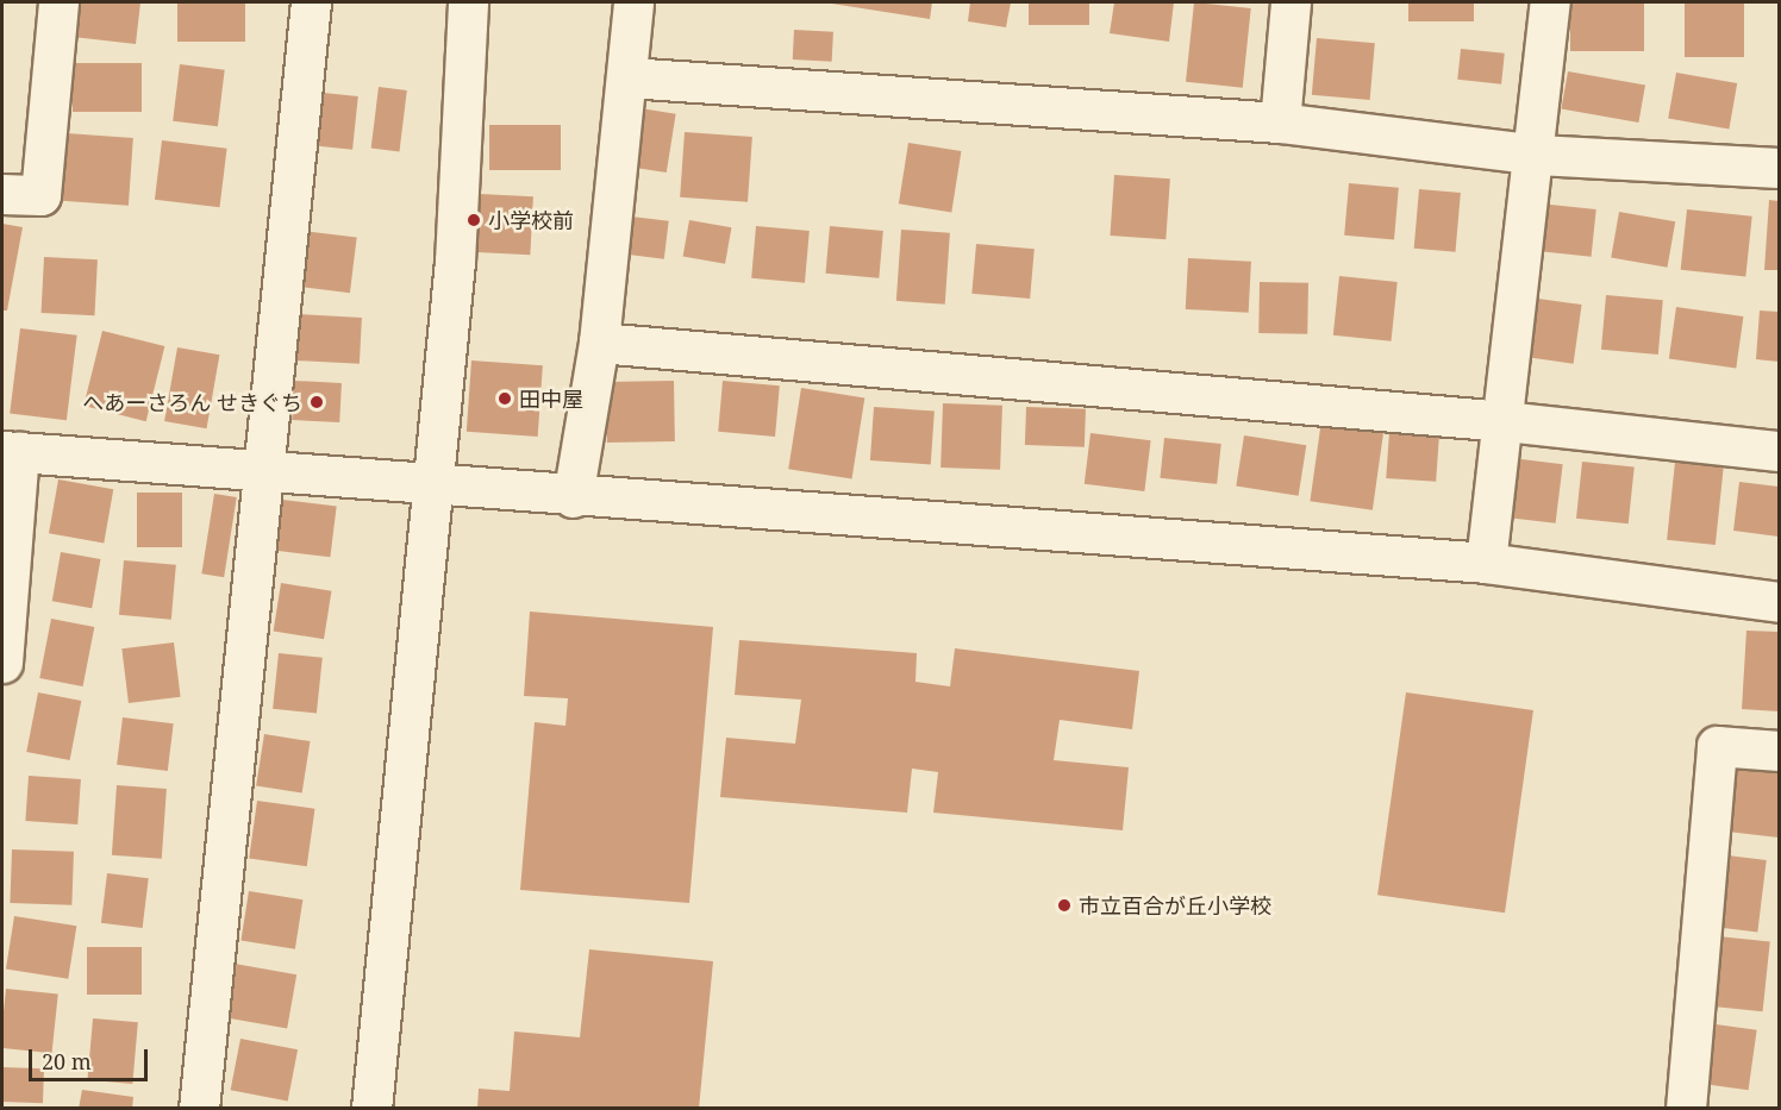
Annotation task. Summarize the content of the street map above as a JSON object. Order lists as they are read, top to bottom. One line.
{"places":["小学校前","田中屋","へあーさろん せきぐち","市立百合が丘小学校"],"scale_bar":"20 m"}
